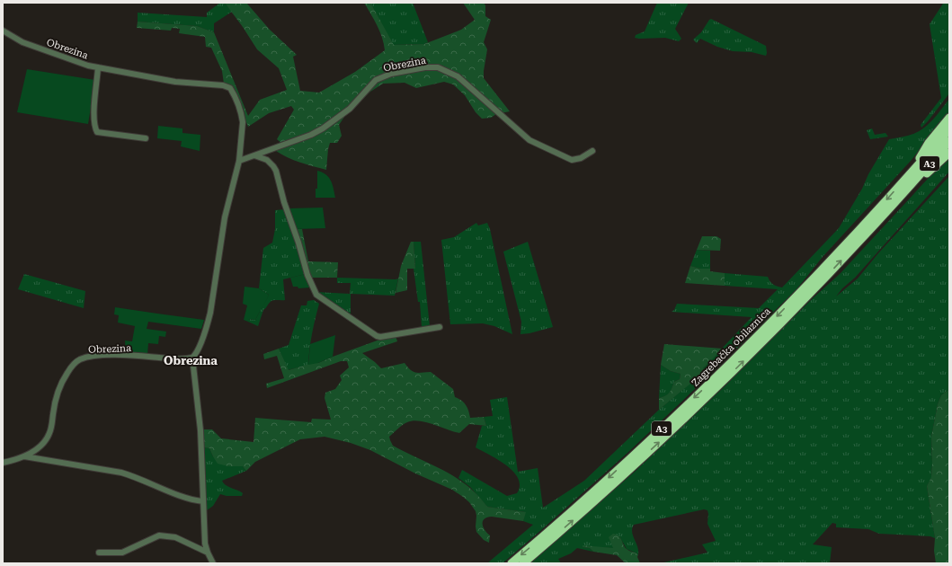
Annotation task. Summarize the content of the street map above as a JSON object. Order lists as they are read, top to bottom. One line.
{"streets":{"highway":["A3","Zagrebačka obilaznica"],"street":["Obrezina"]},"districts":["Obrezina"]}
